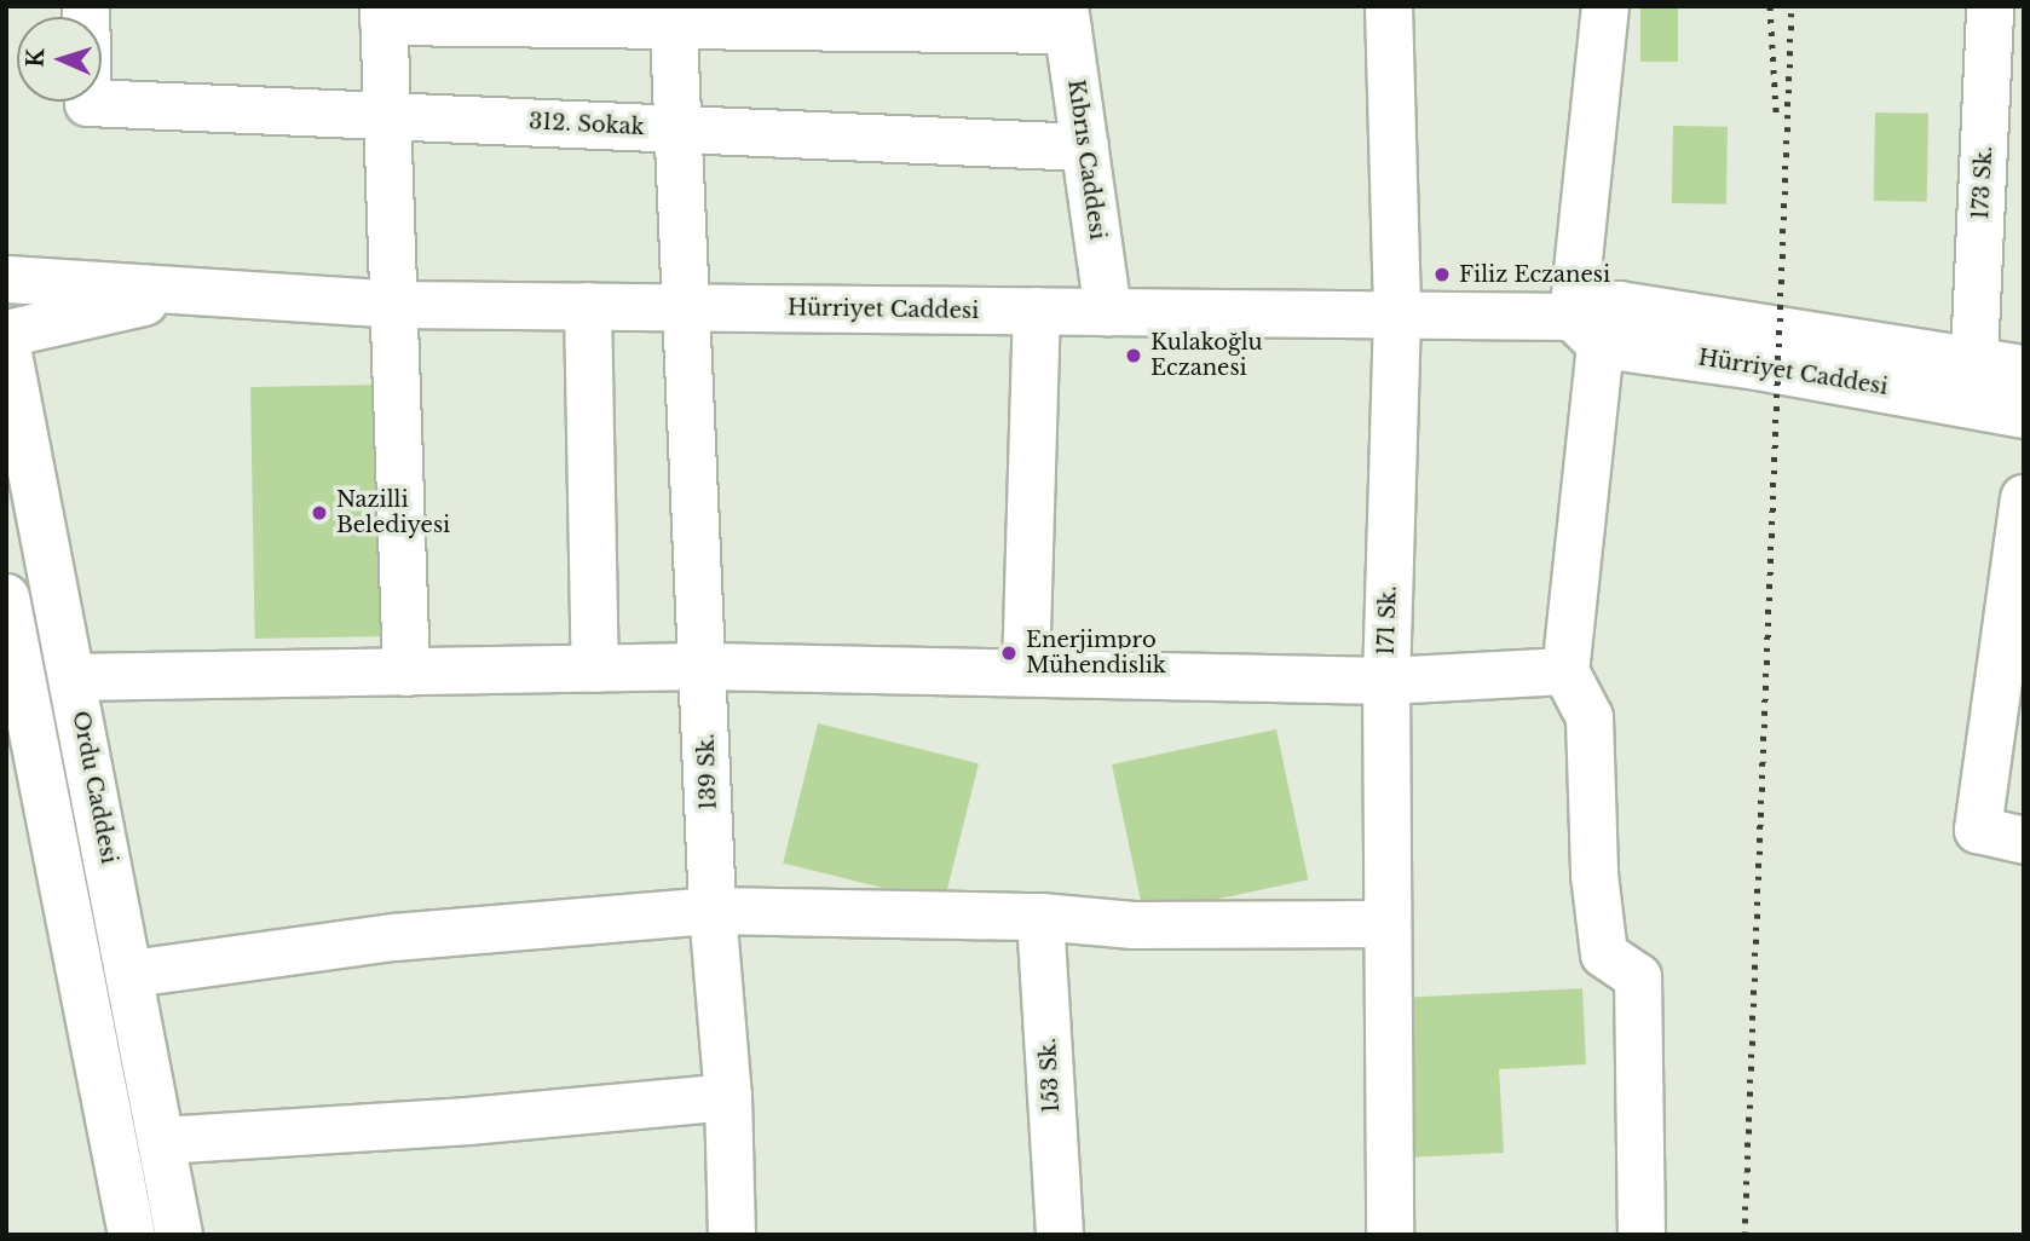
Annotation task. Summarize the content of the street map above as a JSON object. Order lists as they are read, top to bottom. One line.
{"streets":{"street":["312. Sokak","Kıbrıs Caddesi","173 Sk.","Hürriyet Caddesi","171 Sk.","139 Sk.","Ordu Caddesi","153 Sk."]},"crossings":[["312. Sokak","Kıbrıs Caddesi"],["312. Sokak","139 Sk."],["Kıbrıs Caddesi","Hürriyet Caddesi"],["173 Sk.","Hürriyet Caddesi"],["Hürriyet Caddesi","171 Sk."],["Hürriyet Caddesi","139 Sk."]],"places":["Filiz Eczanesi","Kulakoğlu Eczanesi","Nazilli Belediyesi","Enerjimpro Mühendislik"],"north":"left"}
